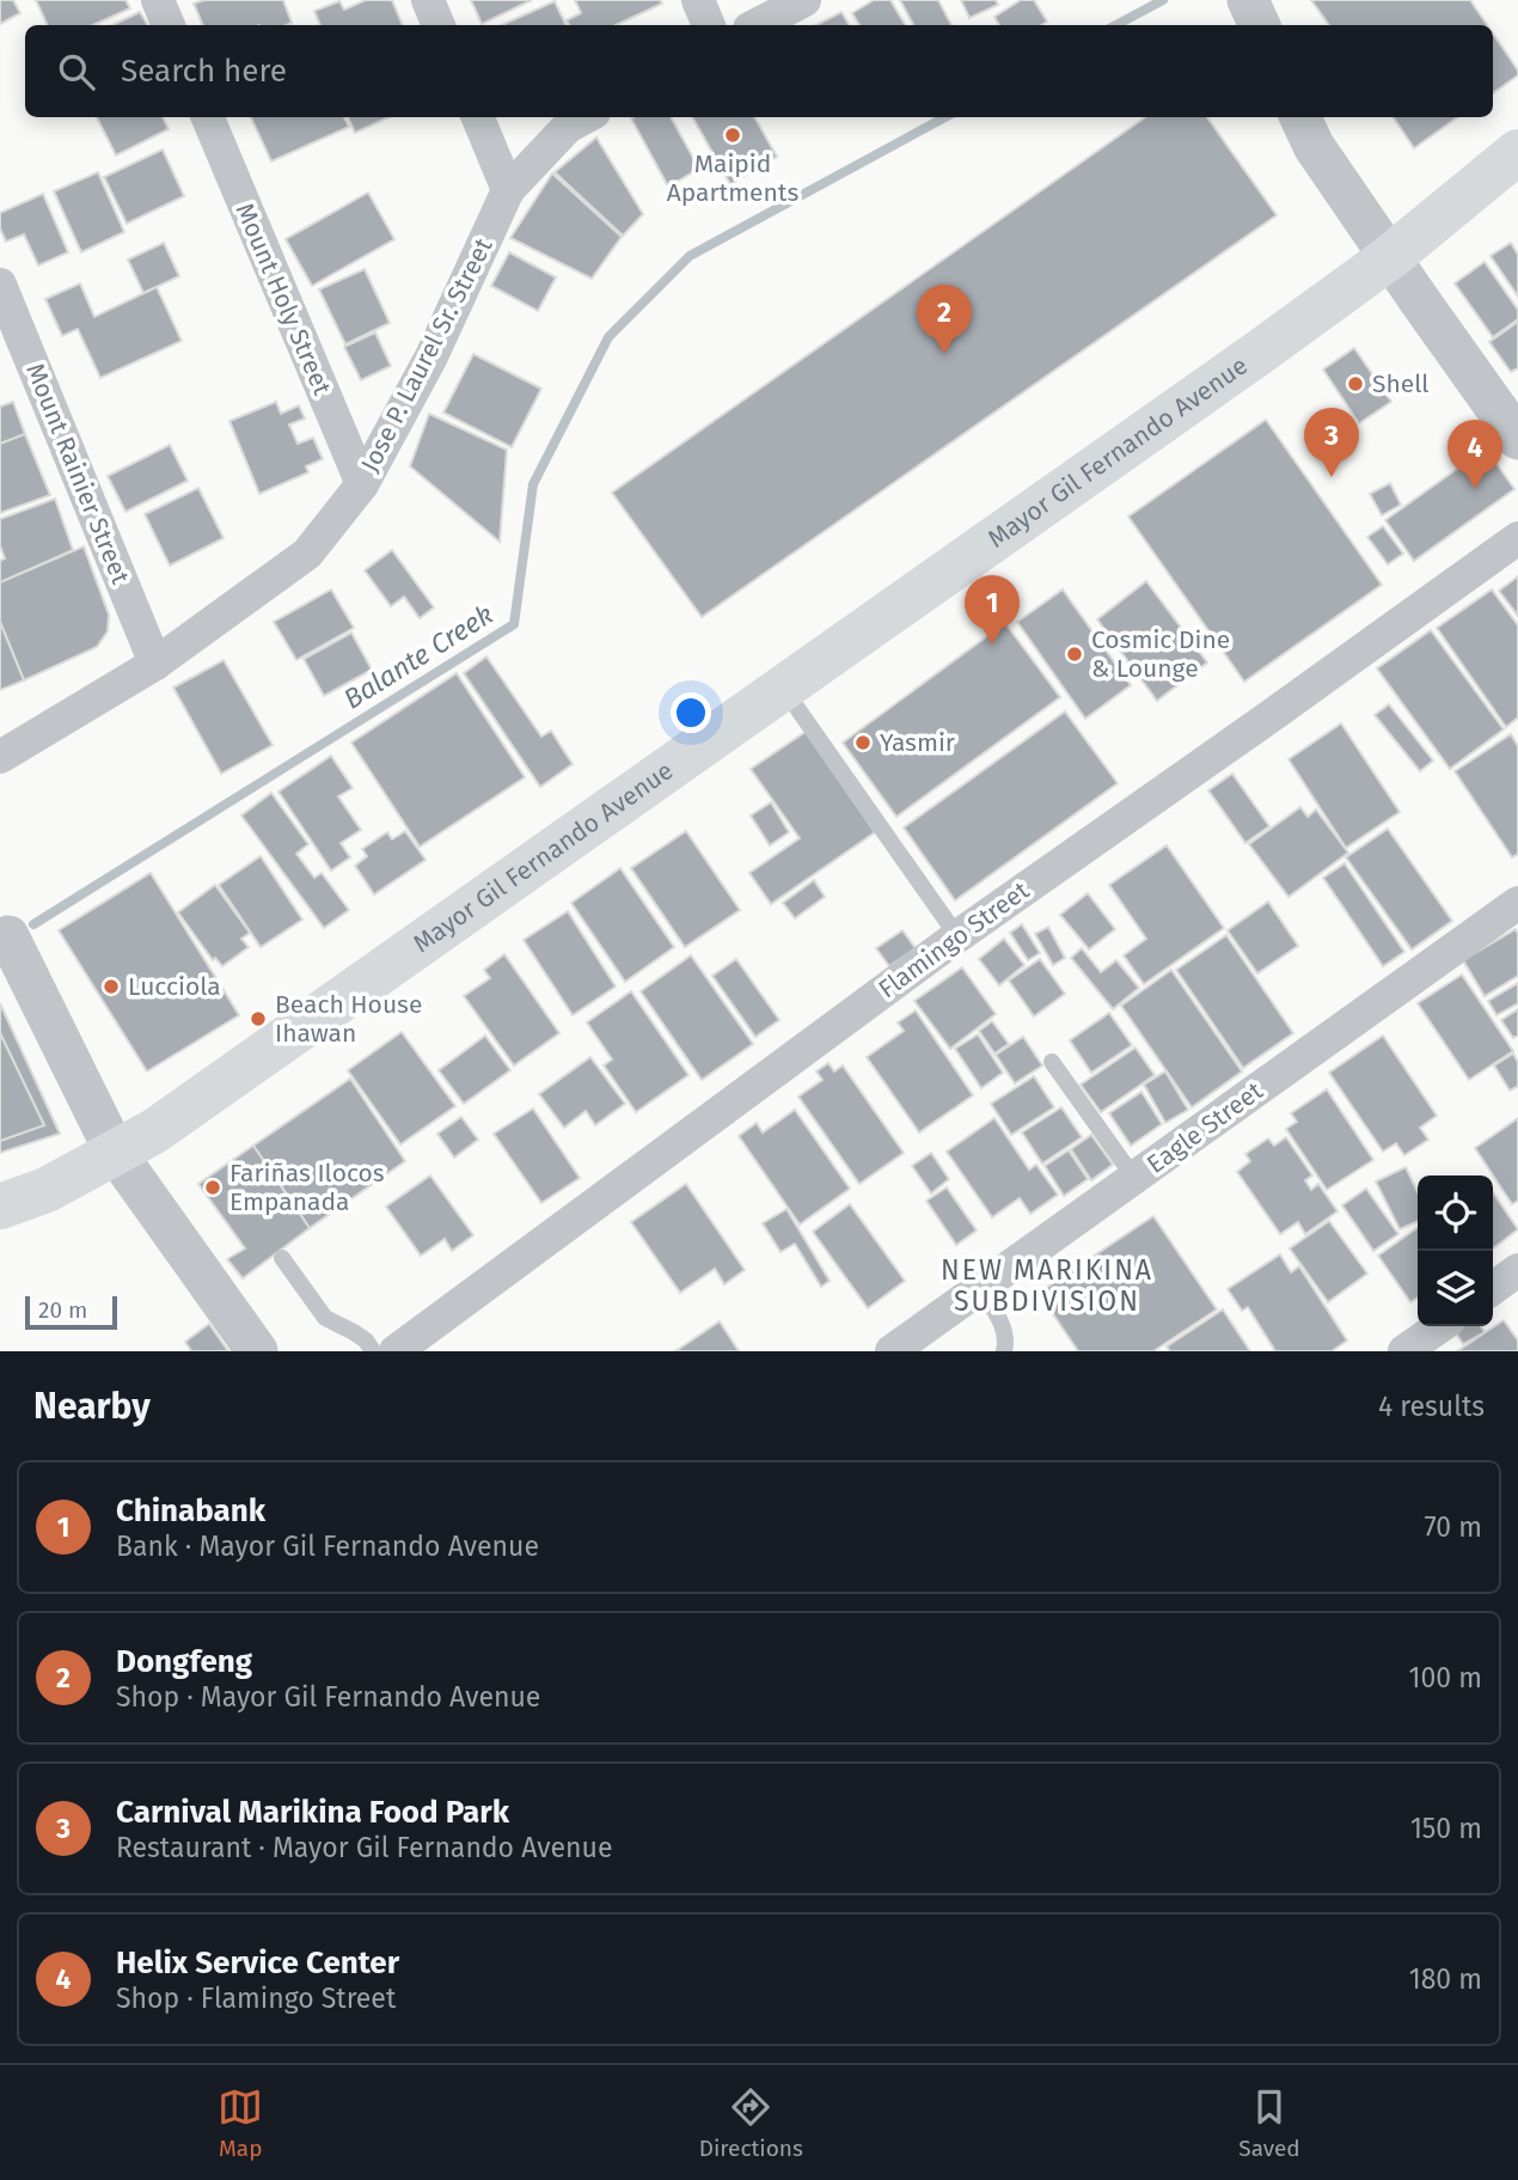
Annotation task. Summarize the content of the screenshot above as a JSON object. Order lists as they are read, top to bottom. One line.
{"streets":{"main road":["Mayor Gil Fernando Avenue"],"street":["Mount Holy Street","Jose P. Laurel Sr. Street","Mount Rainier Street","Flamingo Street","Eagle Street"]},"crossings":[["Mount Holy Street","Jose P. Laurel Sr. Street"],["Jose P. Laurel Sr. Street","Mount Rainier Street"]],"districts":["NEW MARIKINA SUBDIVISION"],"water":["Balante Creek"],"places":["Maipid Apartments","Shell","Cosmic Dine & Lounge","Yasmir","Lucciola","Beach House Ihawan","Fariñas Ilocos Empanada"],"scale_bar":"20 m","page":{"search":"Search here","pins":["2","3","4","1"],"scale":"20 m","heading":["Nearby","4 results"],"list":[{"mark":"1","name":"Chinabank","note":"Bank · Mayor Gil Fernando Avenue","value":"70 m"},{"mark":"2","name":"Dongfeng","note":"Shop · Mayor Gil Fernando Avenue","value":"100 m"},{"mark":"3","name":"Carnival Marikina Food Park","note":"Restaurant · Mayor Gil Fernando Avenue","value":"150 m"},{"mark":"4","name":"Helix Service Center","note":"Shop · Flamingo Street","value":"180 m"}],"nav":["Map","Directions","Saved"]}}
